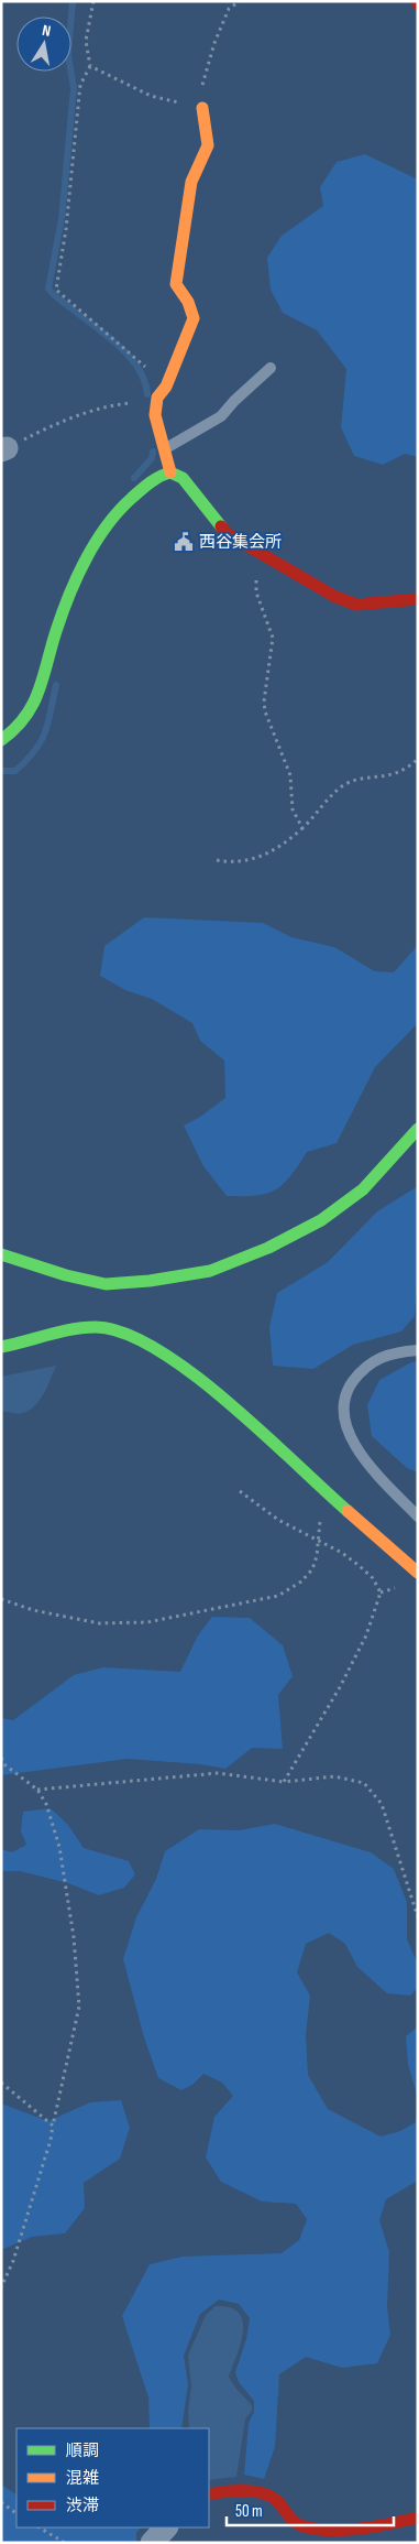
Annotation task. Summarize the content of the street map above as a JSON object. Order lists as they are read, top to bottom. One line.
{"places":{"public building":["西谷集会所"]},"legend":["順調","混雑","渋滞"],"scale_bar":"50 m","north":"top"}
